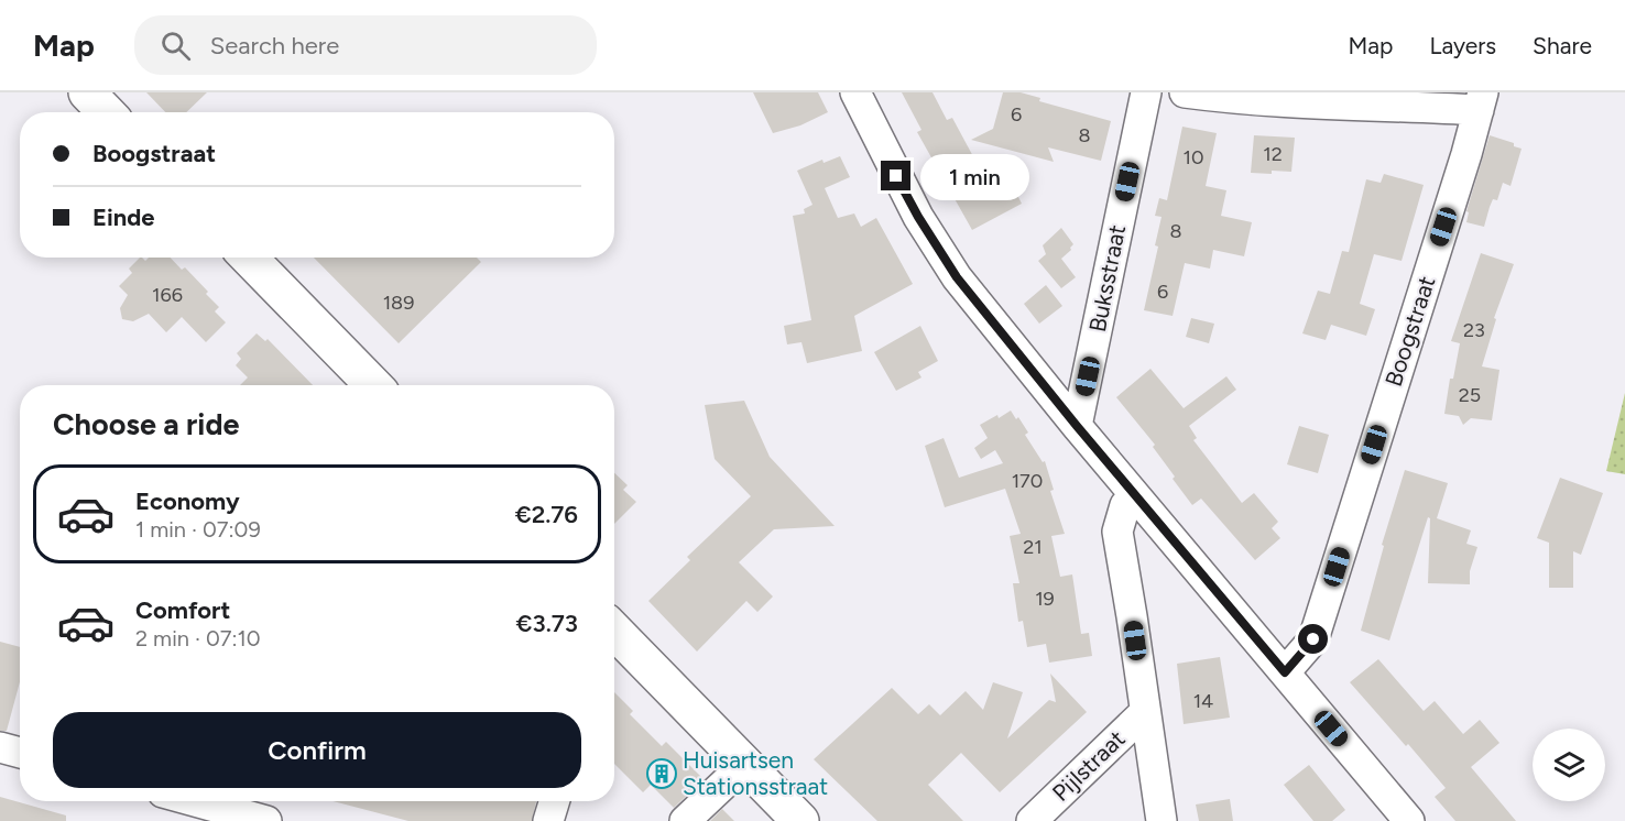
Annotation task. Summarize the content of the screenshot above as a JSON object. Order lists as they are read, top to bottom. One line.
{"streets":{"street":["Buksstraat","Boogstraat","Pijlstraat"]},"places":{"building":["Huisartsen Stationsstraat"]},"house_numbers":["6","8","12","10","8","6","166","189","23","25","170","21","19","14"],"page":{"header":"Map","search":"Search here","nav":["Map","Layers","Share"],"banner":["Boogstraat","Einde"],"bubble":"1 min","heading":"Choose a ride","list":[{"name":"Economy","note":"1 min · 07:09","value":"€2.76"},{"name":"Comfort","note":"2 min · 07:10","value":"€3.73"}],"buttons":"Confirm"}}
